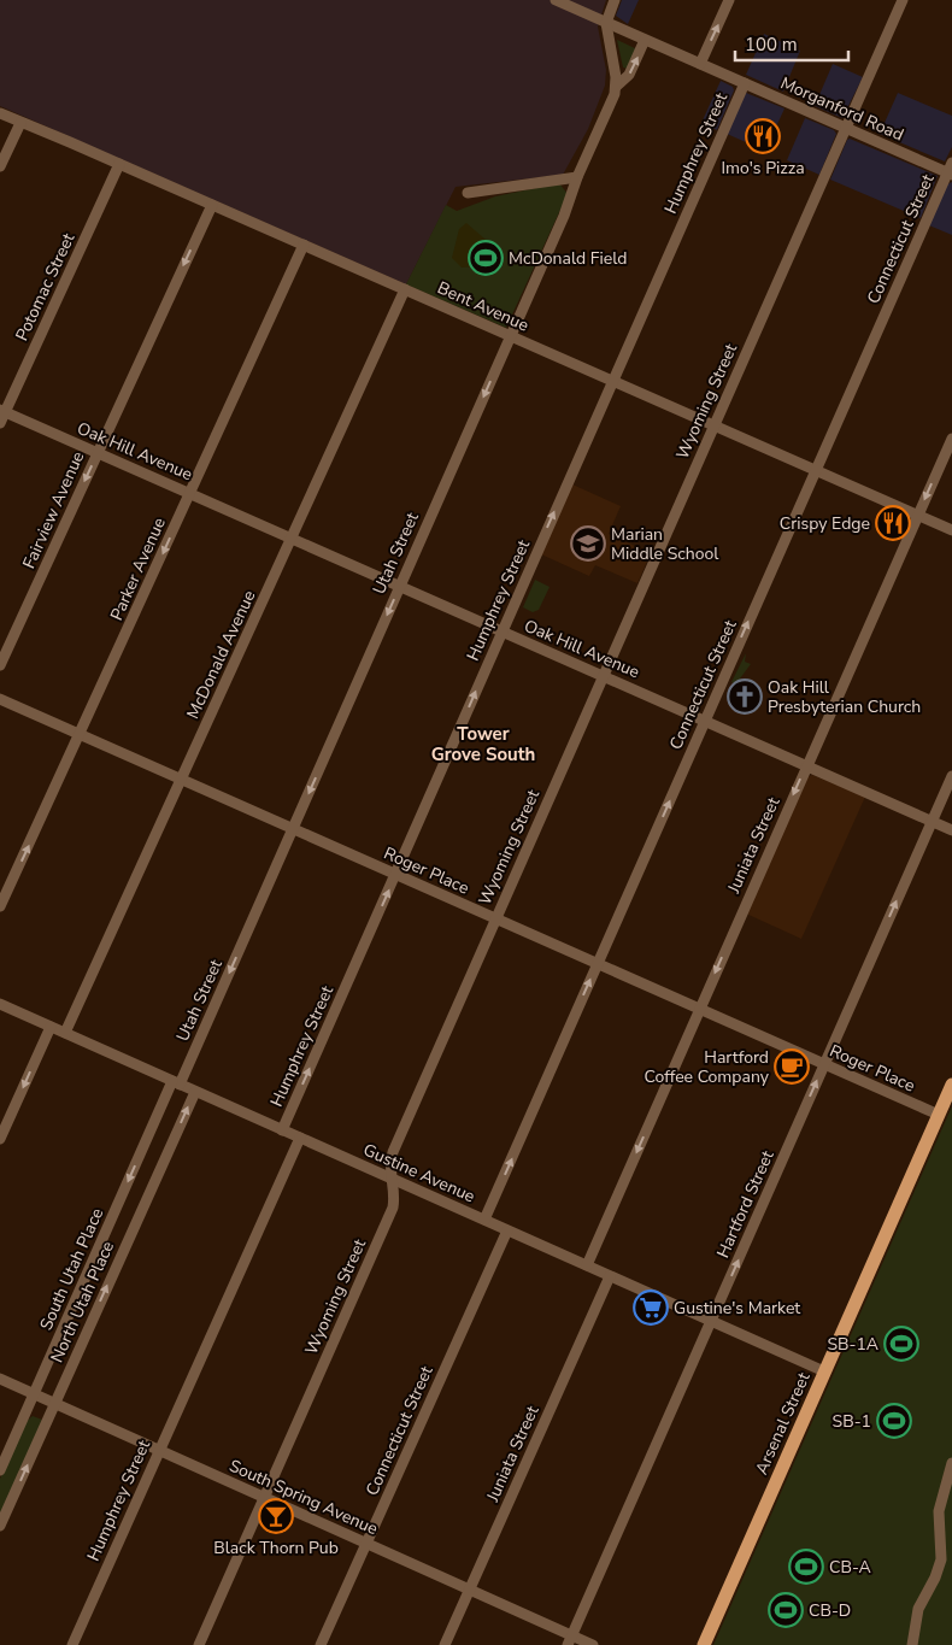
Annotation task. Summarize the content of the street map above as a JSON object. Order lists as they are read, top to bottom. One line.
{"streets":{"main road":["Arsenal Street"],"street":["Morganford Road","Humphrey Street","Connecticut Street","Potomac Street","Bent Avenue","Wyoming Street","Oak Hill Avenue","Fairview Avenue","Utah Street","Parker Avenue","McDonald Avenue","Juniata Street","Roger Place","Gustine Avenue","Hartford Street","South Utah Place","North Utah Place","South Spring Avenue"]},"crossings":[["Morganford Road","Humphrey Street"],["Morganford Road","Connecticut Street"],["Morganford Road","Wyoming Street"],["Morganford Road","Utah Street"],["Humphrey Street","Bent Avenue"],["Humphrey Street","Oak Hill Avenue"],["Humphrey Street","Roger Place"],["Humphrey Street","Gustine Avenue"],["Humphrey Street","South Spring Avenue"],["Connecticut Street","Bent Avenue"],["Connecticut Street","Oak Hill Avenue"],["Connecticut Street","Roger Place"],["Connecticut Street","Gustine Avenue"],["Connecticut Street","South Spring Avenue"],["Potomac Street","Bent Avenue"],["Potomac Street","Oak Hill Avenue"],["Bent Avenue","Wyoming Street"],["Bent Avenue","Fairview Avenue"],["Bent Avenue","Utah Street"],["Bent Avenue","Parker Avenue"],["Bent Avenue","McDonald Avenue"],["Bent Avenue","Juniata Street"],["Wyoming Street","Oak Hill Avenue"],["Wyoming Street","Roger Place"],["Wyoming Street","Gustine Avenue"],["Wyoming Street","South Spring Avenue"],["Oak Hill Avenue","Fairview Avenue"],["Oak Hill Avenue","Utah Street"],["Oak Hill Avenue","Parker Avenue"],["Oak Hill Avenue","McDonald Avenue"],["Oak Hill Avenue","Juniata Street"],["Oak Hill Avenue","Hartford Street"],["Utah Street","Roger Place"],["Utah Street","Gustine Avenue"],["Utah Street","South Utah Place"],["Parker Avenue","Roger Place"],["McDonald Avenue","Roger Place"],["McDonald Avenue","Gustine Avenue"],["Juniata Street","Roger Place"],["Juniata Street","Gustine Avenue"],["Juniata Street","South Spring Avenue"],["Roger Place","Hartford Street"],["Roger Place","Arsenal Street"],["Gustine Avenue","Hartford Street"],["Gustine Avenue","South Utah Place"],["Gustine Avenue","North Utah Place"],["Gustine Avenue","Arsenal Street"],["Hartford Street","South Spring Avenue"],["South Utah Place","South Spring Avenue"],["North Utah Place","South Spring Avenue"]],"one_way":["Humphrey Street","Connecticut Street","Fairview Avenue","Utah Street","Juniata Street","Hartford Street","South Utah Place","North Utah Place"],"districts":["Tower Grove South"],"places":{"restaurant":["Imo's Pizza","Crispy Edge"],"sports":["McDonald Field","SB-1A","SB-1","CB-A","CB-D"],"school or university":["Marian Middle School"],"church":["Oak Hill Presbyterian Church"],"cafe":["Hartford Coffee Company"],"supermarket":["Gustine's Market"],"bar":["Black Thorn Pub"]},"scale_bar":"100 m"}
